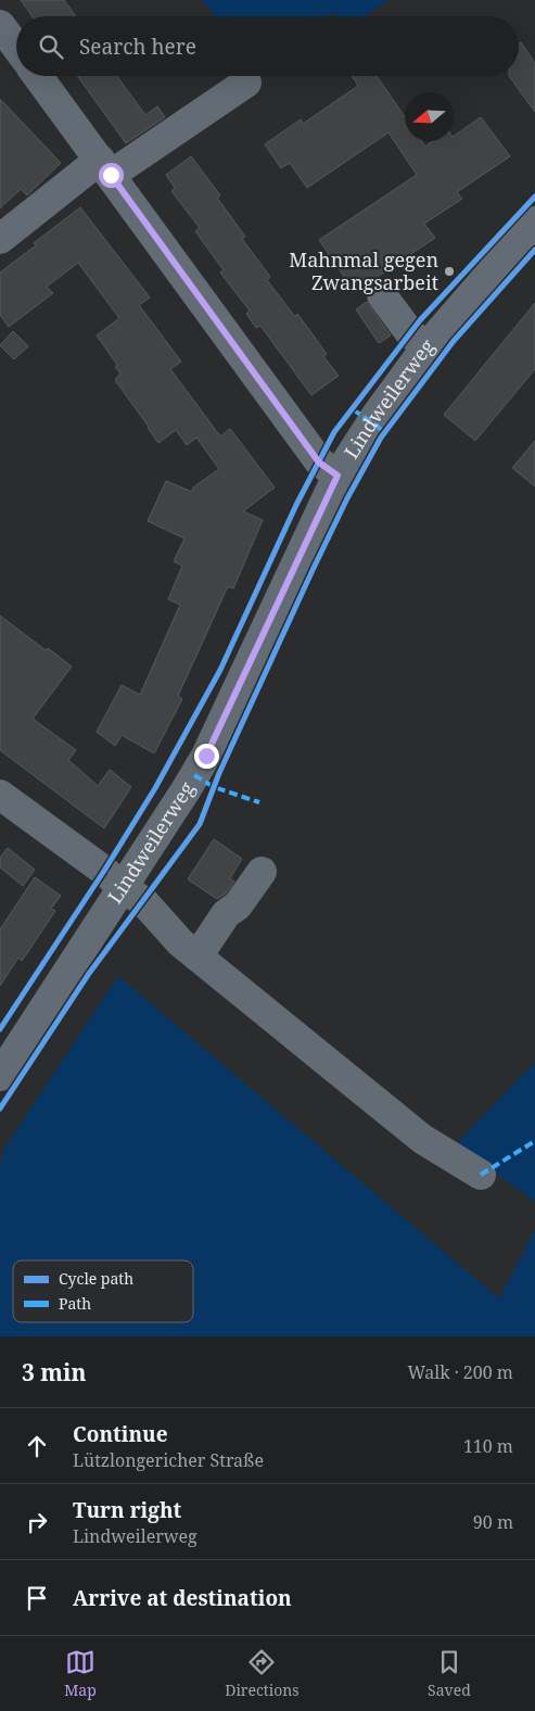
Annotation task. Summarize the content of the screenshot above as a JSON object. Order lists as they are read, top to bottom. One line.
{"streets":{"street":["Lindweilerweg"]},"places":["Mahnmal gegen Zwangsarbeit"],"legend":["Cycle path","Path"],"north":"left","page":{"search":"Search here","heading":["3 min","Walk · 200 m"],"list":[["Continue","Lützlongericher Straße","110 m"],["Turn right","Lindweilerweg","90 m"],"Arrive at destination"],"nav":["Map","Directions","Saved"]}}
